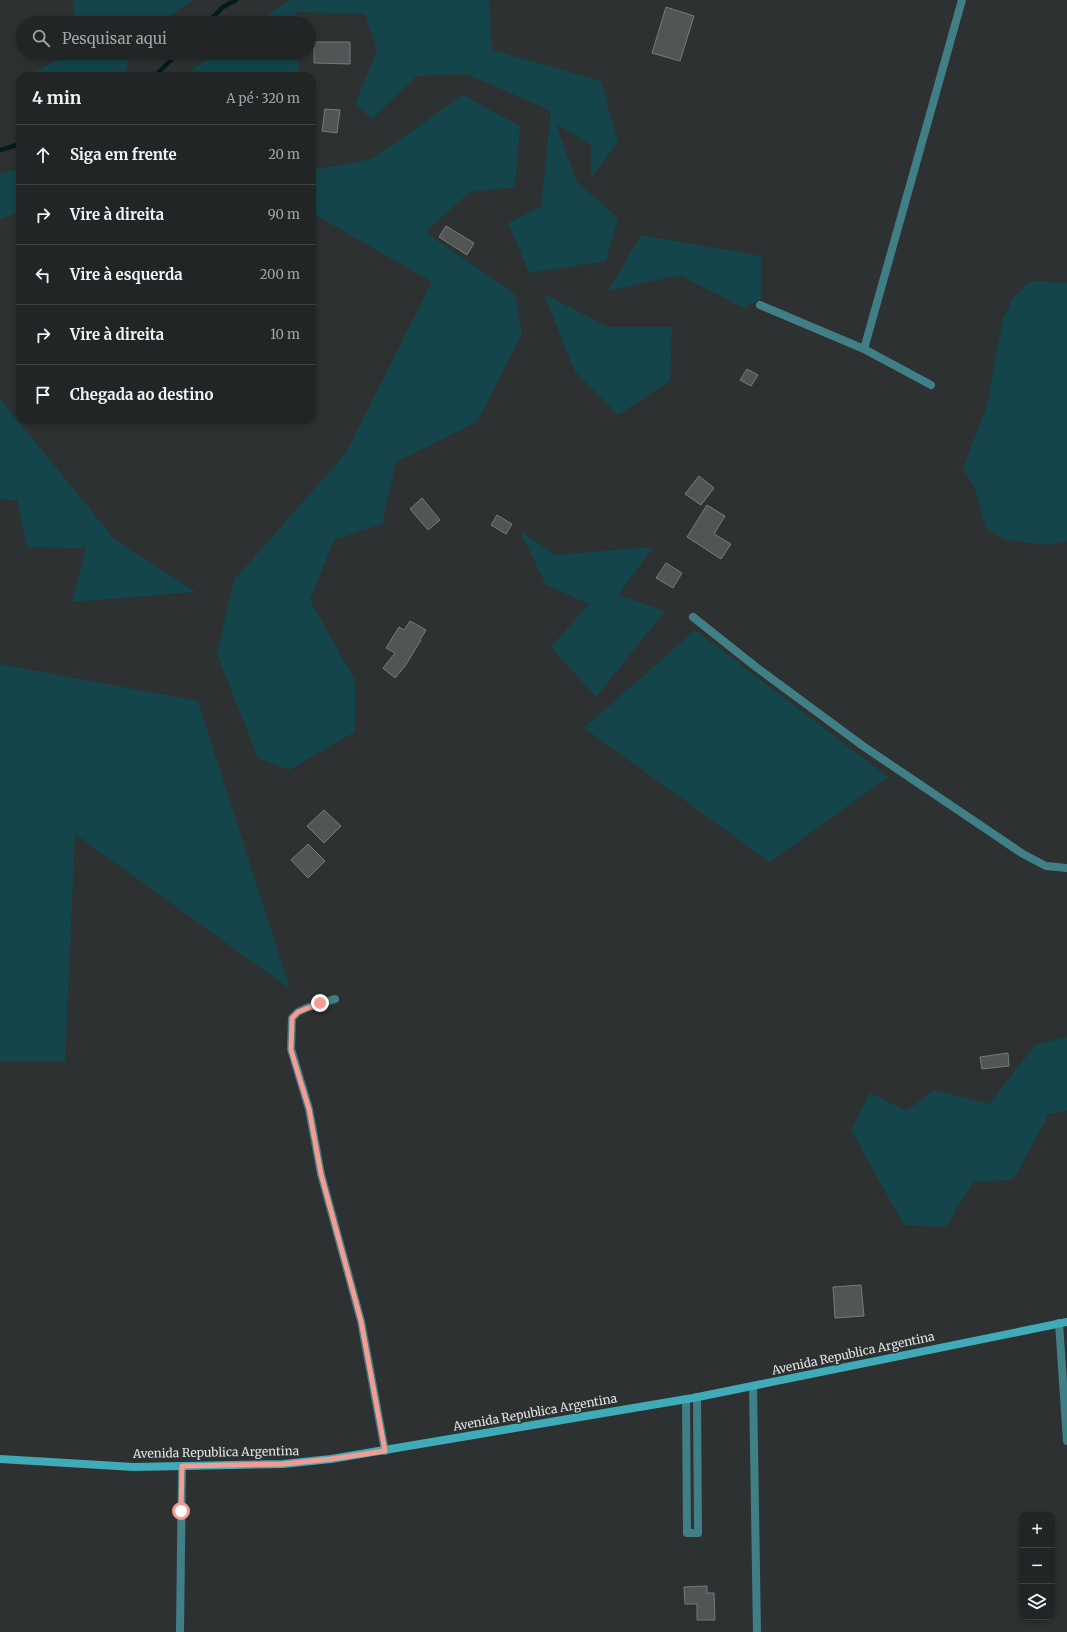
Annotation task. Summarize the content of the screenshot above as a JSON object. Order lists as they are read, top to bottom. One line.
{"streets":{"street":["Avenida Republica Argentina"]},"page":{"search":"Pesquisar aqui","heading":["4 min","A pé · 320 m"],"list":[["Siga em frente","20 m"],["Vire à direita","90 m"],["Vire à esquerda","200 m"],["Vire à direita","10 m"],"Chegada ao destino"],"map_buttons":["+","−"]}}
